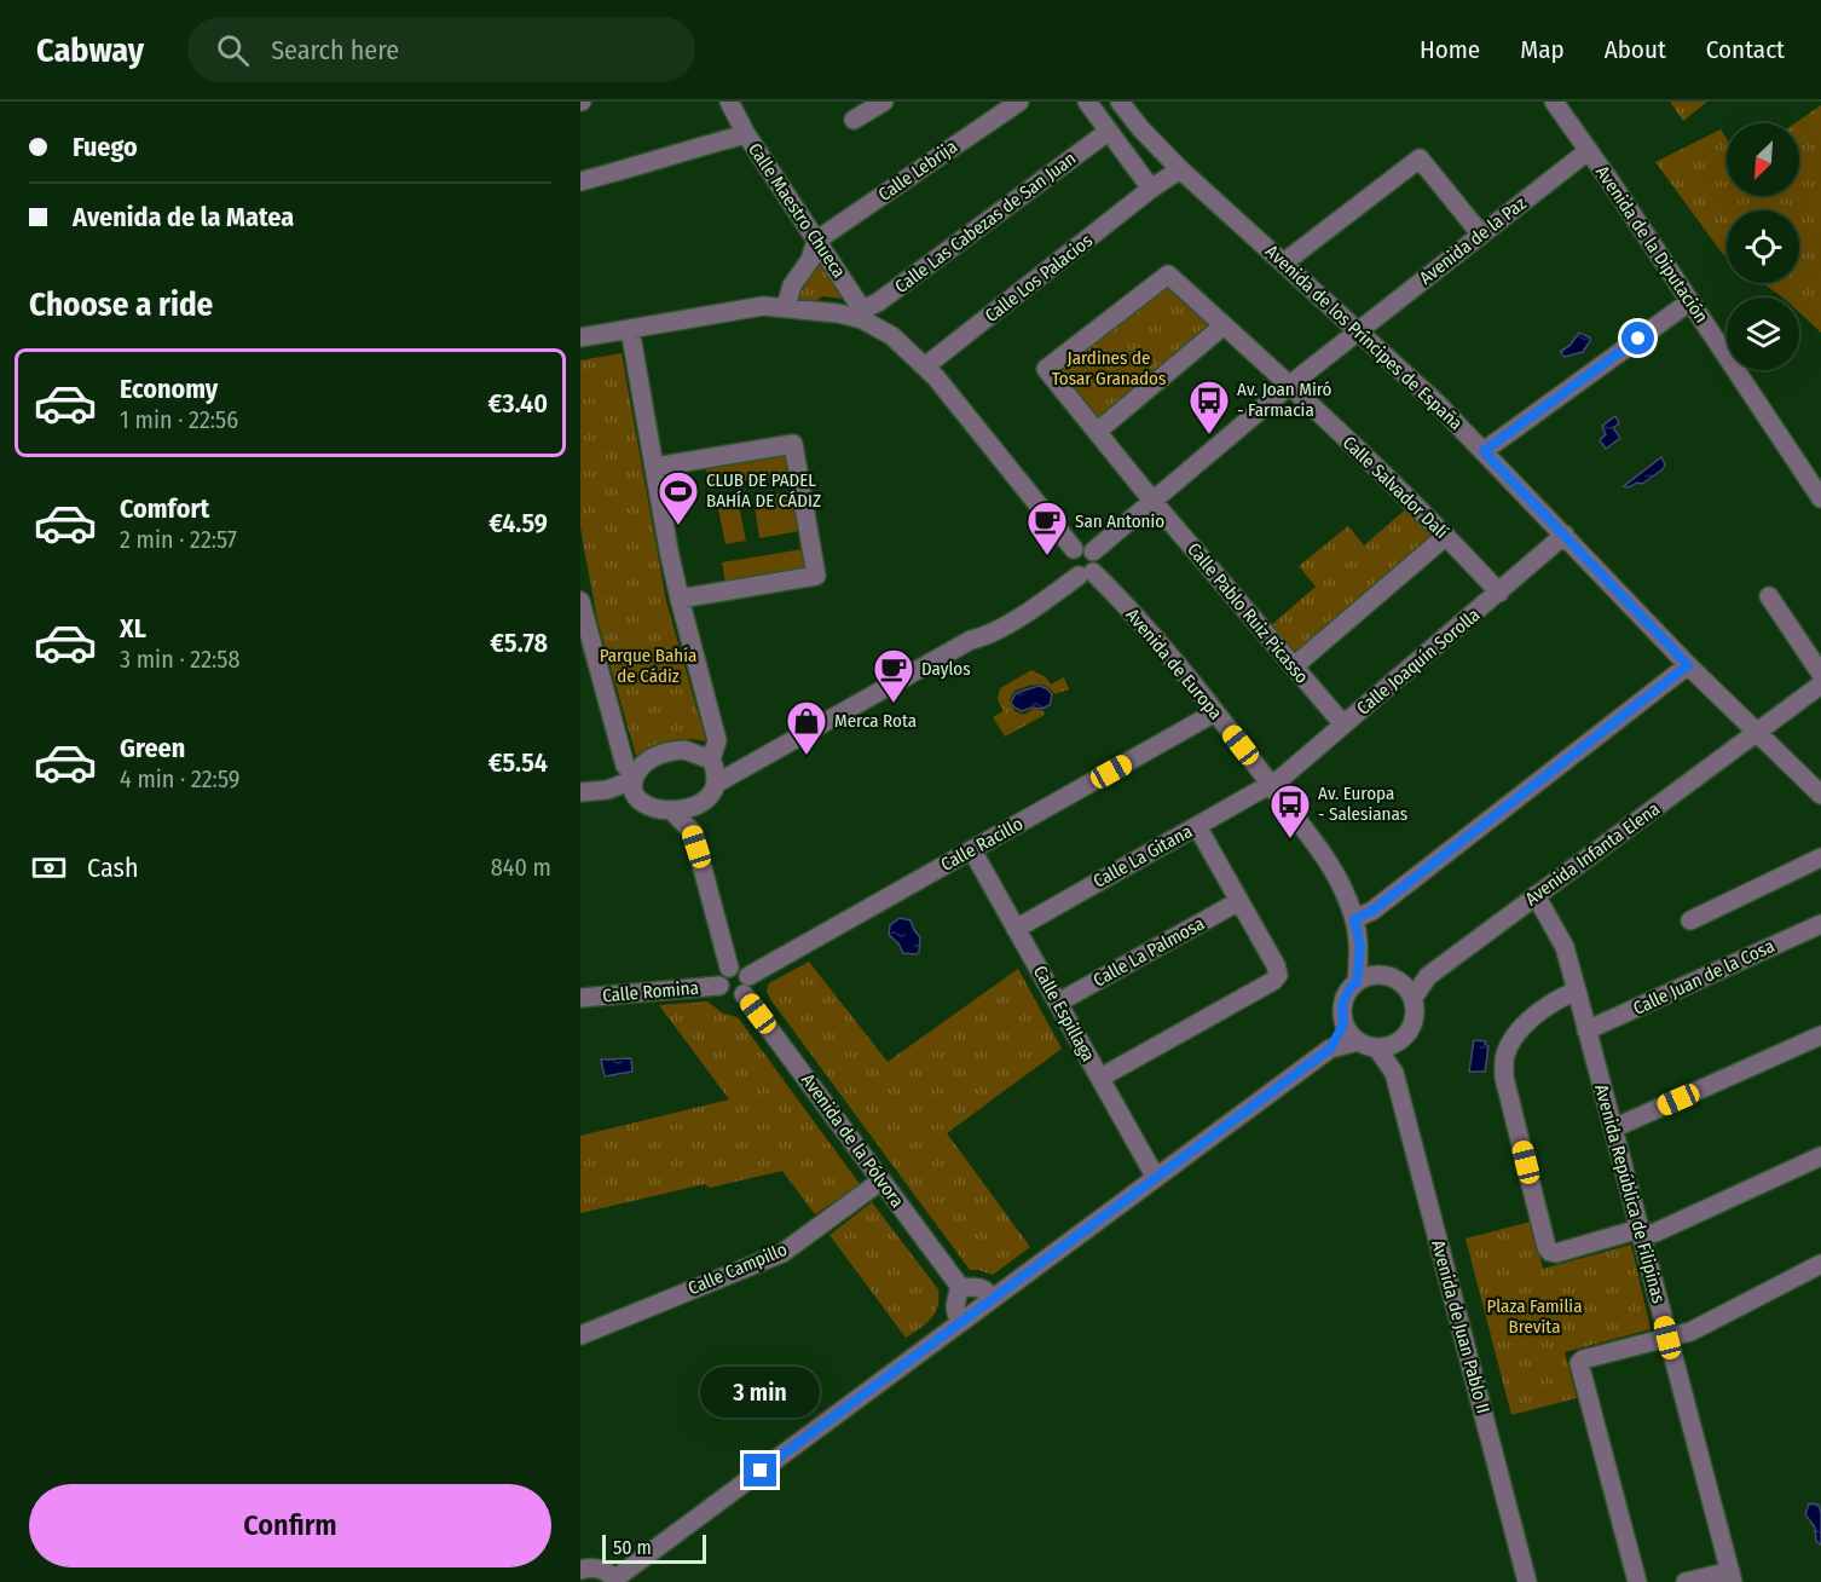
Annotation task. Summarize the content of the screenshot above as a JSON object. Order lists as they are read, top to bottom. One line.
{"streets":{"street":["Calle Lebrija","Calle Maestro Chueca","Calle Las Cabezas de San Juan","Avenida de la Paz","Avenida de la Diputación","Calle Los Palacios","Avenida de los Príncipes de España","Calle Salvador Dalí","Calle Pablo Ruiz Picasso","Calle Joaquín Sorolla","Avenida de Europa","Calle Racillo","Avenida Infanta Elena","Calle La Gitana","Calle La Palmosa","Calle Juan de la Cosa","Calle Romina","Calle Espillaga","Avenida de la Pólvora","Avenida República de Filipinas","Calle Campillo","Avenida de Juan Pablo II"]},"crossings":[["Calle Lebrija","Calle Maestro Chueca"],["Calle Maestro Chueca","Calle Las Cabezas de San Juan"],["Avenida de la Paz","Avenida de la Diputación"],["Avenida de la Paz","Avenida de los Príncipes de España"],["Avenida de la Paz","Calle Salvador Dalí"],["Avenida de la Paz","Calle Pablo Ruiz Picasso"],["Avenida de la Paz","Avenida de Europa"],["Calle Los Palacios","Avenida de los Príncipes de España"],["Avenida de los Príncipes de España","Calle Joaquín Sorolla"],["Avenida de los Príncipes de España","Avenida Infanta Elena"],["Calle Salvador Dalí","Calle Pablo Ruiz Picasso"],["Calle Salvador Dalí","Calle Joaquín Sorolla"],["Calle Pablo Ruiz Picasso","Calle Joaquín Sorolla"],["Calle Joaquín Sorolla","Avenida de Europa"],["Calle Joaquín Sorolla","Calle La Gitana"],["Avenida de Europa","Calle Racillo"],["Avenida de Europa","Avenida Infanta Elena"],["Avenida de Europa","Calle La Gitana"],["Avenida de Europa","Avenida de Juan Pablo II"],["Calle Racillo","Calle Romina"],["Calle Racillo","Calle Espillaga"],["Calle Racillo","Avenida de la Pólvora"],["Avenida Infanta Elena","Avenida República de Filipinas"],["Avenida Infanta Elena","Avenida de Juan Pablo II"],["Calle La Gitana","Calle Espillaga"],["Calle La Palmosa","Calle Espillaga"],["Calle Juan de la Cosa","Avenida República de Filipinas"],["Calle Romina","Avenida de la Pólvora"],["Avenida de la Pólvora","Calle Campillo"]],"parks":["Jardines de Tosar Granados","Parque Bahía de Cádiz","Plaza Familia Brevita"],"places":{"bus stop":["Av. Joan Miró - Farmacia","Av. Europa - Salesianas"],"sports":["CLUB DE PADEL BAHÍA DE CÁDIZ"],"cafe":["San Antonio","Daylos"],"shop":["Merca Rota"]},"scale_bar":"50 m","north":"bottom left","page":{"header":"Cabway","search":"Search here","nav":["Home","Map","About","Contact"],"banner":["Fuego","Avenida de la Matea"],"heading":"Choose a ride","list":[{"name":"Economy","note":"1 min · 22:56","value":"€3.40"},{"name":"Comfort","note":"2 min · 22:57","value":"€4.59"},{"name":"XL","note":"3 min · 22:58","value":"€5.78"},{"name":"Green","note":"4 min · 22:59","value":"€5.54"}],"pay":["Cash","840 m"],"bubble":"3 min","buttons":"Confirm","scale":"50 m"}}
